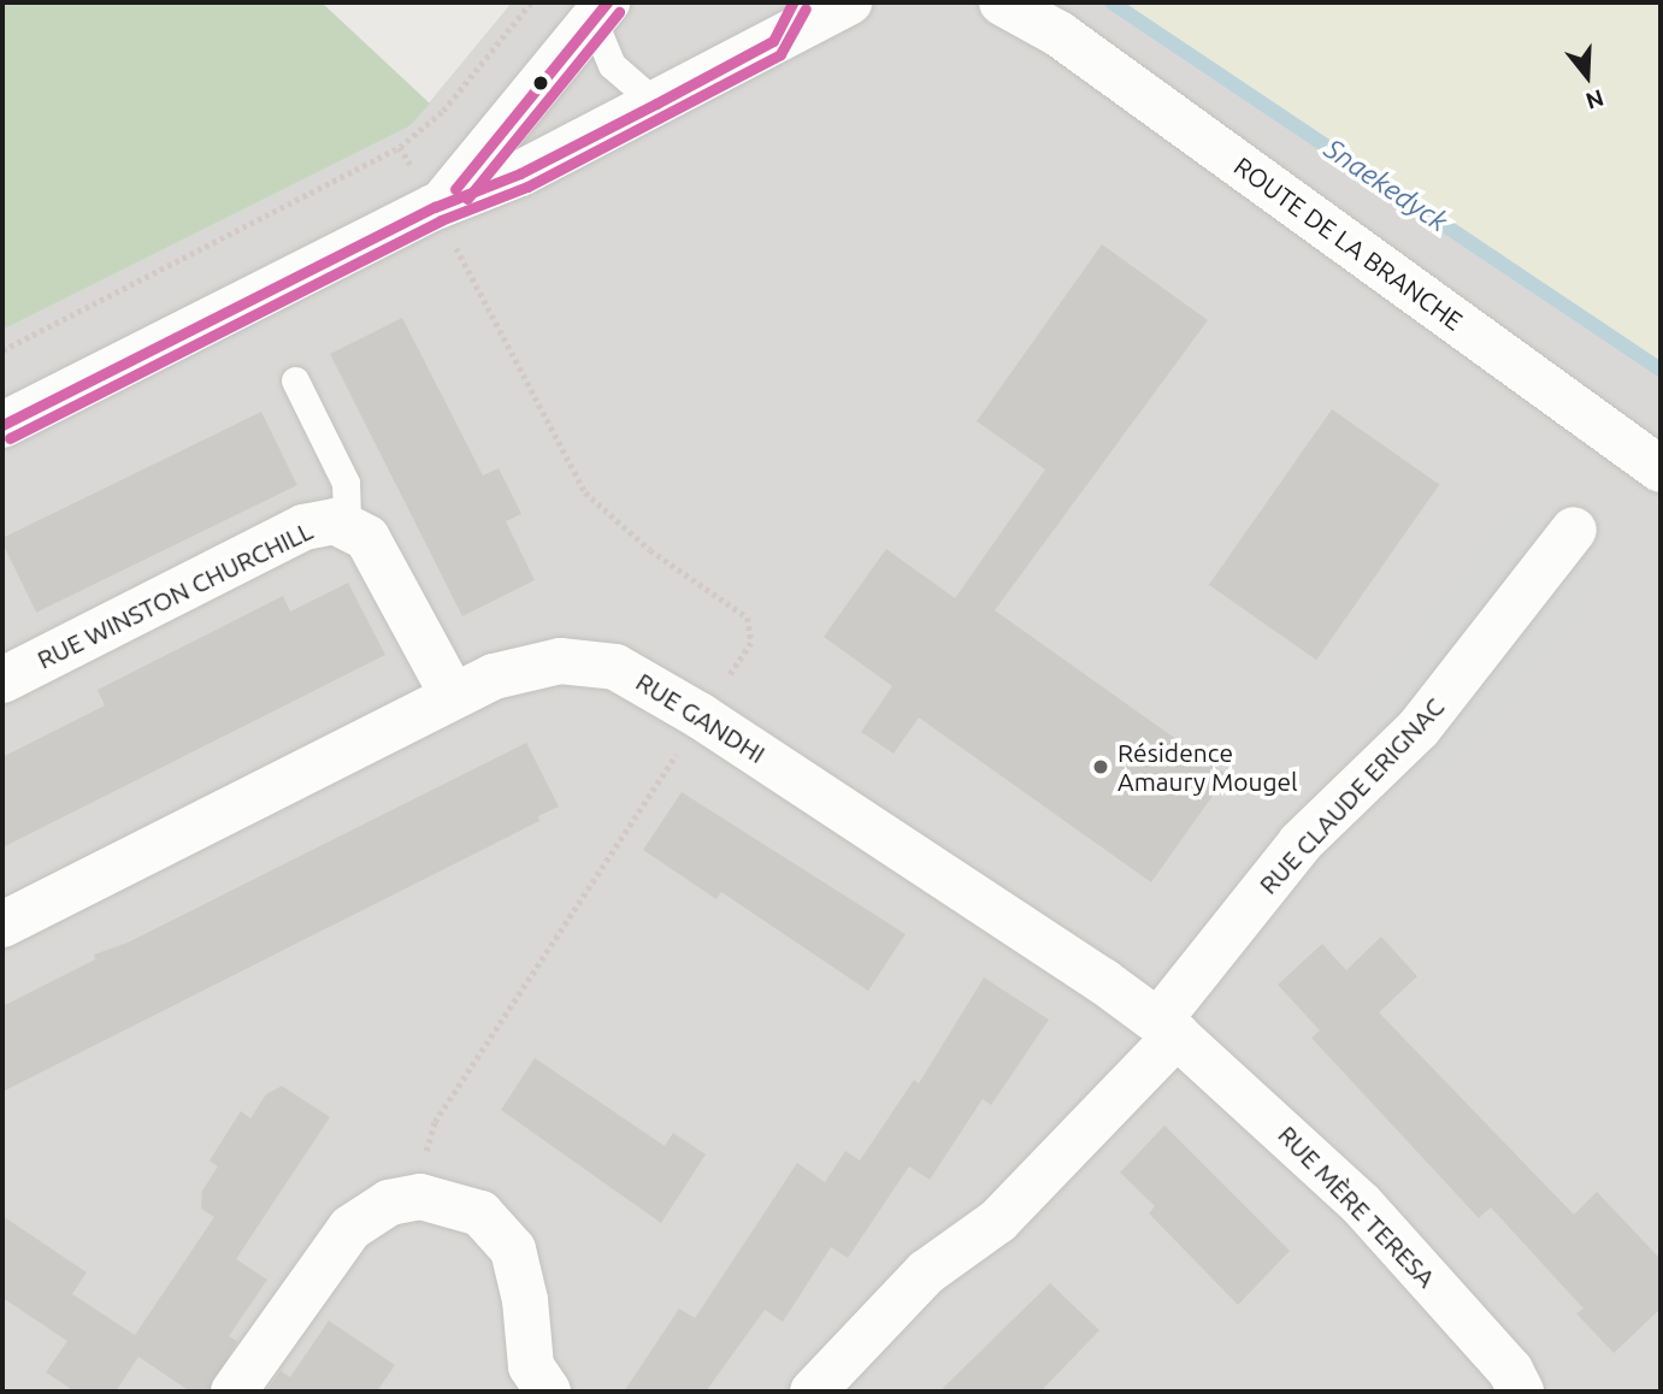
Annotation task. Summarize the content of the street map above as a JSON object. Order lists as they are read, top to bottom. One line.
{"streets":{"street":["ROUTE DE LA BRANCHE","RUE WINSTON CHURCHILL","RUE GANDHI","RUE CLAUDE ERIGNAC","RUE MÈRE TERESA"]},"crossings":[["RUE WINSTON CHURCHILL","RUE GANDHI"],["RUE GANDHI","RUE CLAUDE ERIGNAC"],["RUE GANDHI","RUE MÈRE TERESA"],["RUE CLAUDE ERIGNAC","RUE MÈRE TERESA"]],"water":["Snaekedyck"],"places":["Résidence Amaury Mougel"],"north":"bottom"}
